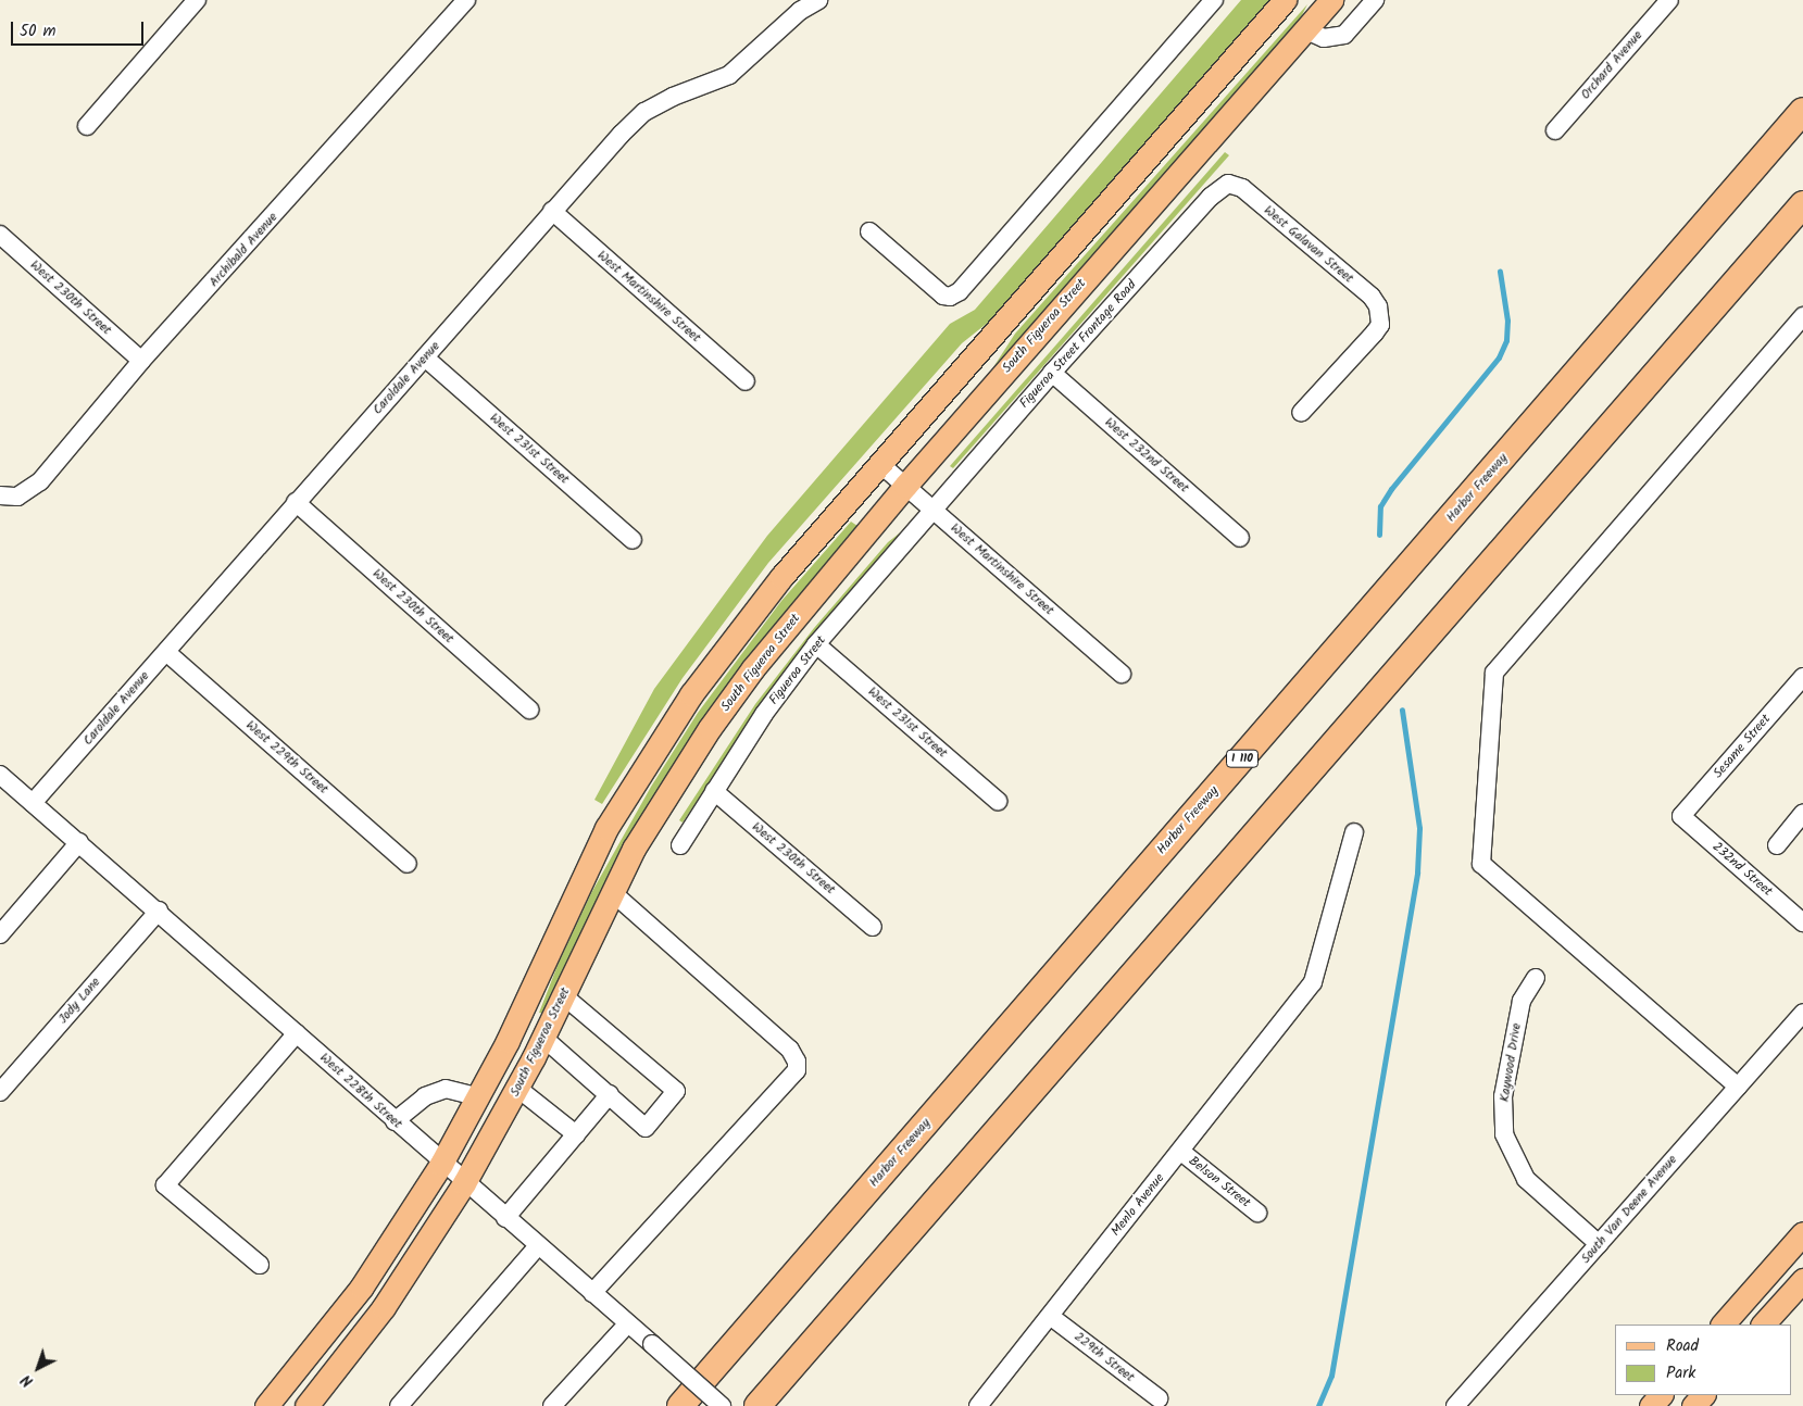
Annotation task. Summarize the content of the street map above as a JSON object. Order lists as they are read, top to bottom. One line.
{"streets":{"highway":["Harbor Freeway","I 110"],"main road":["South Figueroa Street"],"street":["Orchard Avenue","West Galavan Street","Archibald Avenue","West Martinshire Street","West 230th Street","Figueroa Street Frontage Road","Caroldale Avenue","West 231st Street","West 232nd Street","Figueroa Street","Sesame Street","West 229th Street","232nd Street","Jody Lane","Kaywood Drive","West 228th Street","Belson Street","Menlo Avenue","South Van Deene Avenue","229th Street"]},"crossings":[["West Galavan Street","Figueroa Street Frontage Road"],["Archibald Avenue","West 230th Street"],["West Martinshire Street","South Figueroa Street"],["West Martinshire Street","Figueroa Street Frontage Road"],["West Martinshire Street","Caroldale Avenue"],["West Martinshire Street","Figueroa Street"],["West 230th Street","Caroldale Avenue"],["West 230th Street","Figueroa Street"],["South Figueroa Street","West 228th Street"],["Figueroa Street Frontage Road","West 232nd Street"],["Figueroa Street Frontage Road","Figueroa Street"],["Caroldale Avenue","West 231st Street"],["Caroldale Avenue","West 229th Street"],["Caroldale Avenue","West 228th Street"],["West 231st Street","Figueroa Street"],["Sesame Street","232nd Street"],["Jody Lane","West 228th Street"],["Kaywood Drive","South Van Deene Avenue"],["Belson Street","Menlo Avenue"],["Menlo Avenue","229th Street"]],"legend":["Road","Park"],"scale_bar":"50 m","north":"bottom left"}
